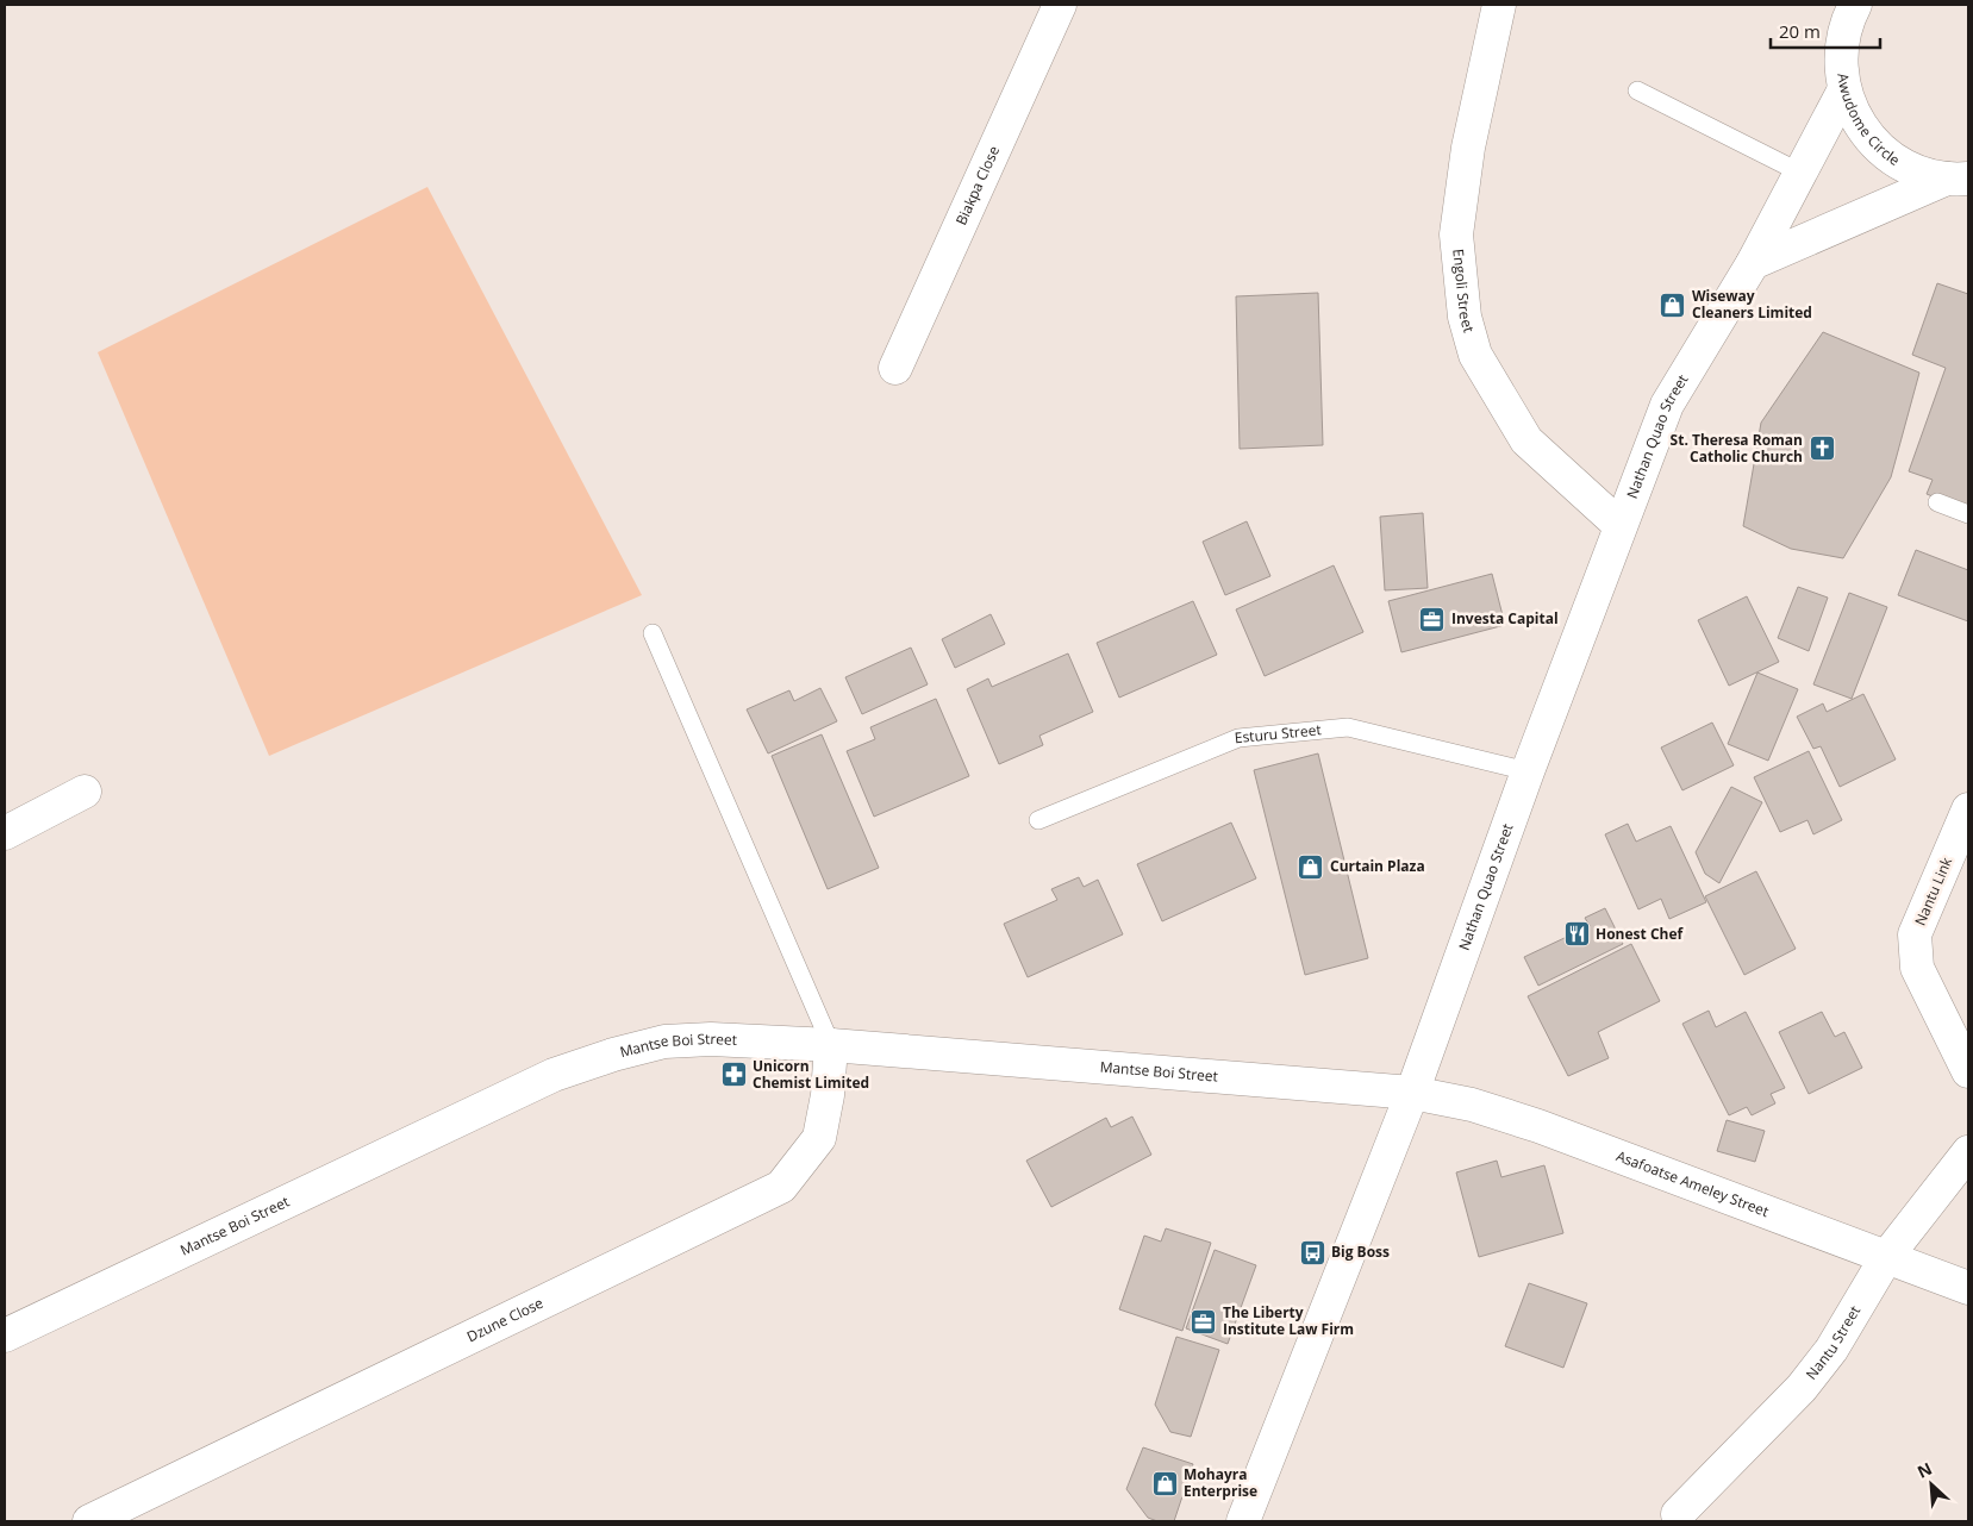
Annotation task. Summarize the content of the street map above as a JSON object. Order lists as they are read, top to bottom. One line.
{"streets":{"street":["Awudome Circle","Biakpa Close","Engoli Street","Nathan Quao Street","Nantu Link","Mantse Boi Street","Asafoatse Ameley Street","Dzune Close","Nantu Street"],"lane":["Esturu Street"]},"crossings":[["Awudome Circle","Nathan Quao Street"],["Engoli Street","Nathan Quao Street"],["Nathan Quao Street","Esturu Street"],["Nathan Quao Street","Mantse Boi Street"],["Nathan Quao Street","Asafoatse Ameley Street"],["Mantse Boi Street","Asafoatse Ameley Street"],["Mantse Boi Street","Dzune Close"],["Asafoatse Ameley Street","Nantu Street"]],"places":{"shop":["Wiseway Cleaners Limited","Curtain Plaza","Mohayra Enterprise"],"church":["St. Theresa Roman Catholic Church"],"office":["Investa Capital","The Liberty Institute Law Firm"],"restaurant":["Honest Chef"],"pharmacy":["Unicorn Chemist Limited"],"bus stop":["Big Boss"]},"scale_bar":"20 m","north":"top left"}
